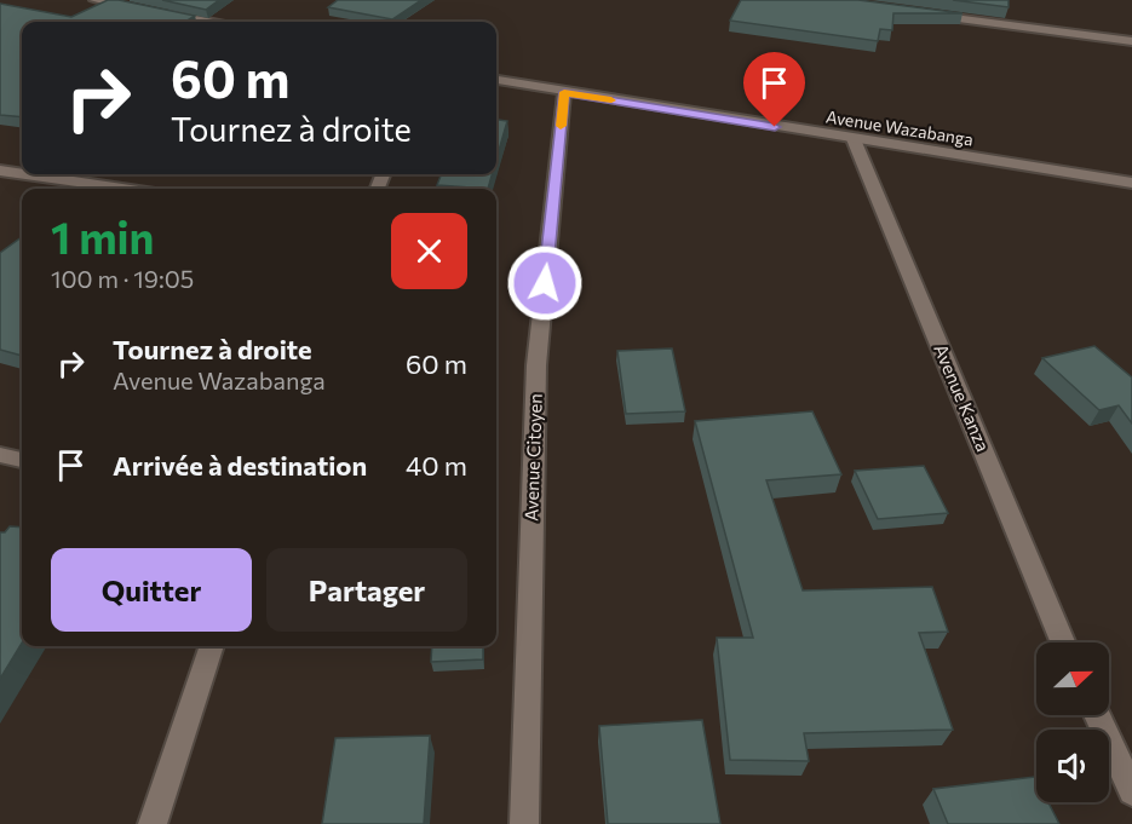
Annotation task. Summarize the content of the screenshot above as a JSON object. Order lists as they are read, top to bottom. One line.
{"streets":{"street":["Avenue Wazabanga","Avenue Kanza","Avenue Citoyen"]},"crossings":[["Avenue Wazabanga","Avenue Kanza"],["Avenue Wazabanga","Avenue Citoyen"]],"north":"right","page":{"turn":["60 m","Tournez à droite"],"heading":["1 min","100 m · 19:05"],"list":[{"name":"Tournez à droite","note":"Avenue Wazabanga","value":"60 m"},{"name":"Arrivée à destination","value":"40 m"}],"buttons":["Quitter","Partager"]}}
